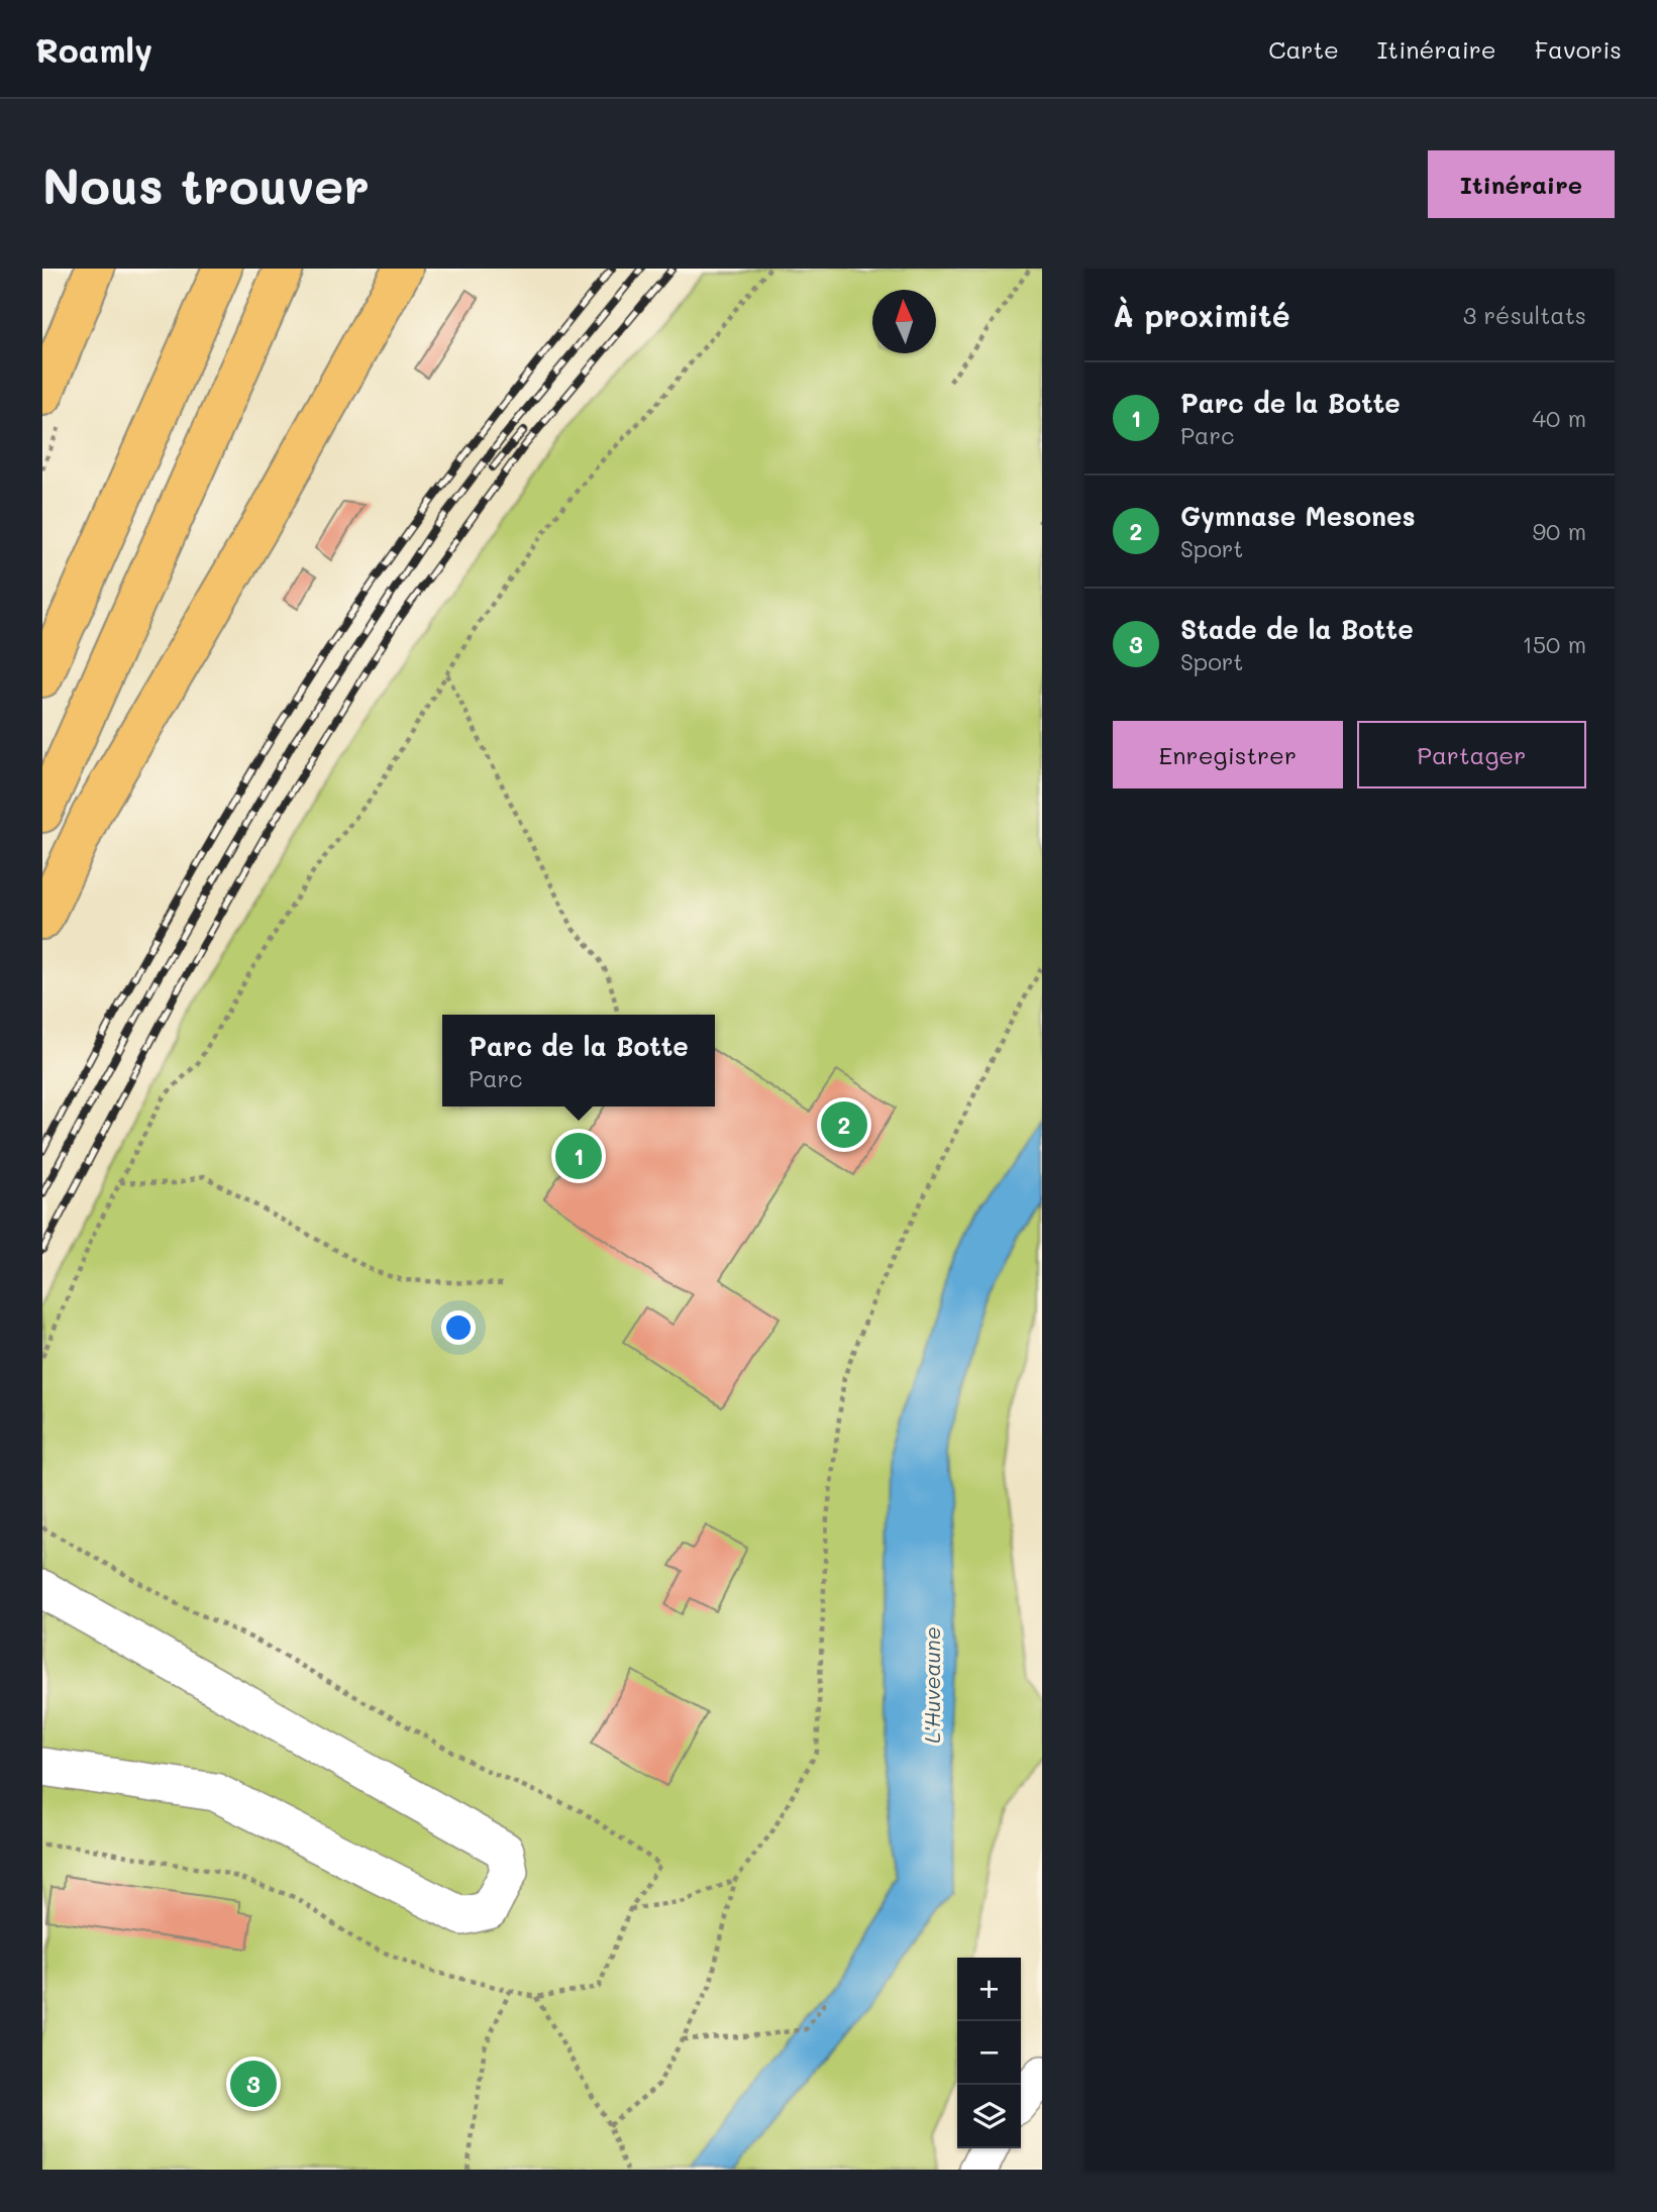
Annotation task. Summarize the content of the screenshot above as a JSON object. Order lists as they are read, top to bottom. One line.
{"water":["L'Huveaune"],"north":"top","page":{"header":"Roamly","nav":["Carte","Itinéraire","Favoris"],"buttons":["Itinéraire",["Enregistrer","Partager"]],"title":"Nous trouver","heading":["À proximité","3 résultats"],"list":[{"mark":"1","name":"Parc de la Botte","note":"Parc","value":"40 m"},{"mark":"2","name":"Gymnase Mesones","note":"Sport","value":"90 m"},{"mark":"3","name":"Stade de la Botte","note":"Sport","value":"150 m"}],"popup":["Parc de la Botte","Parc"],"pins":["2","1","3"],"map_buttons":["+","−"]}}
